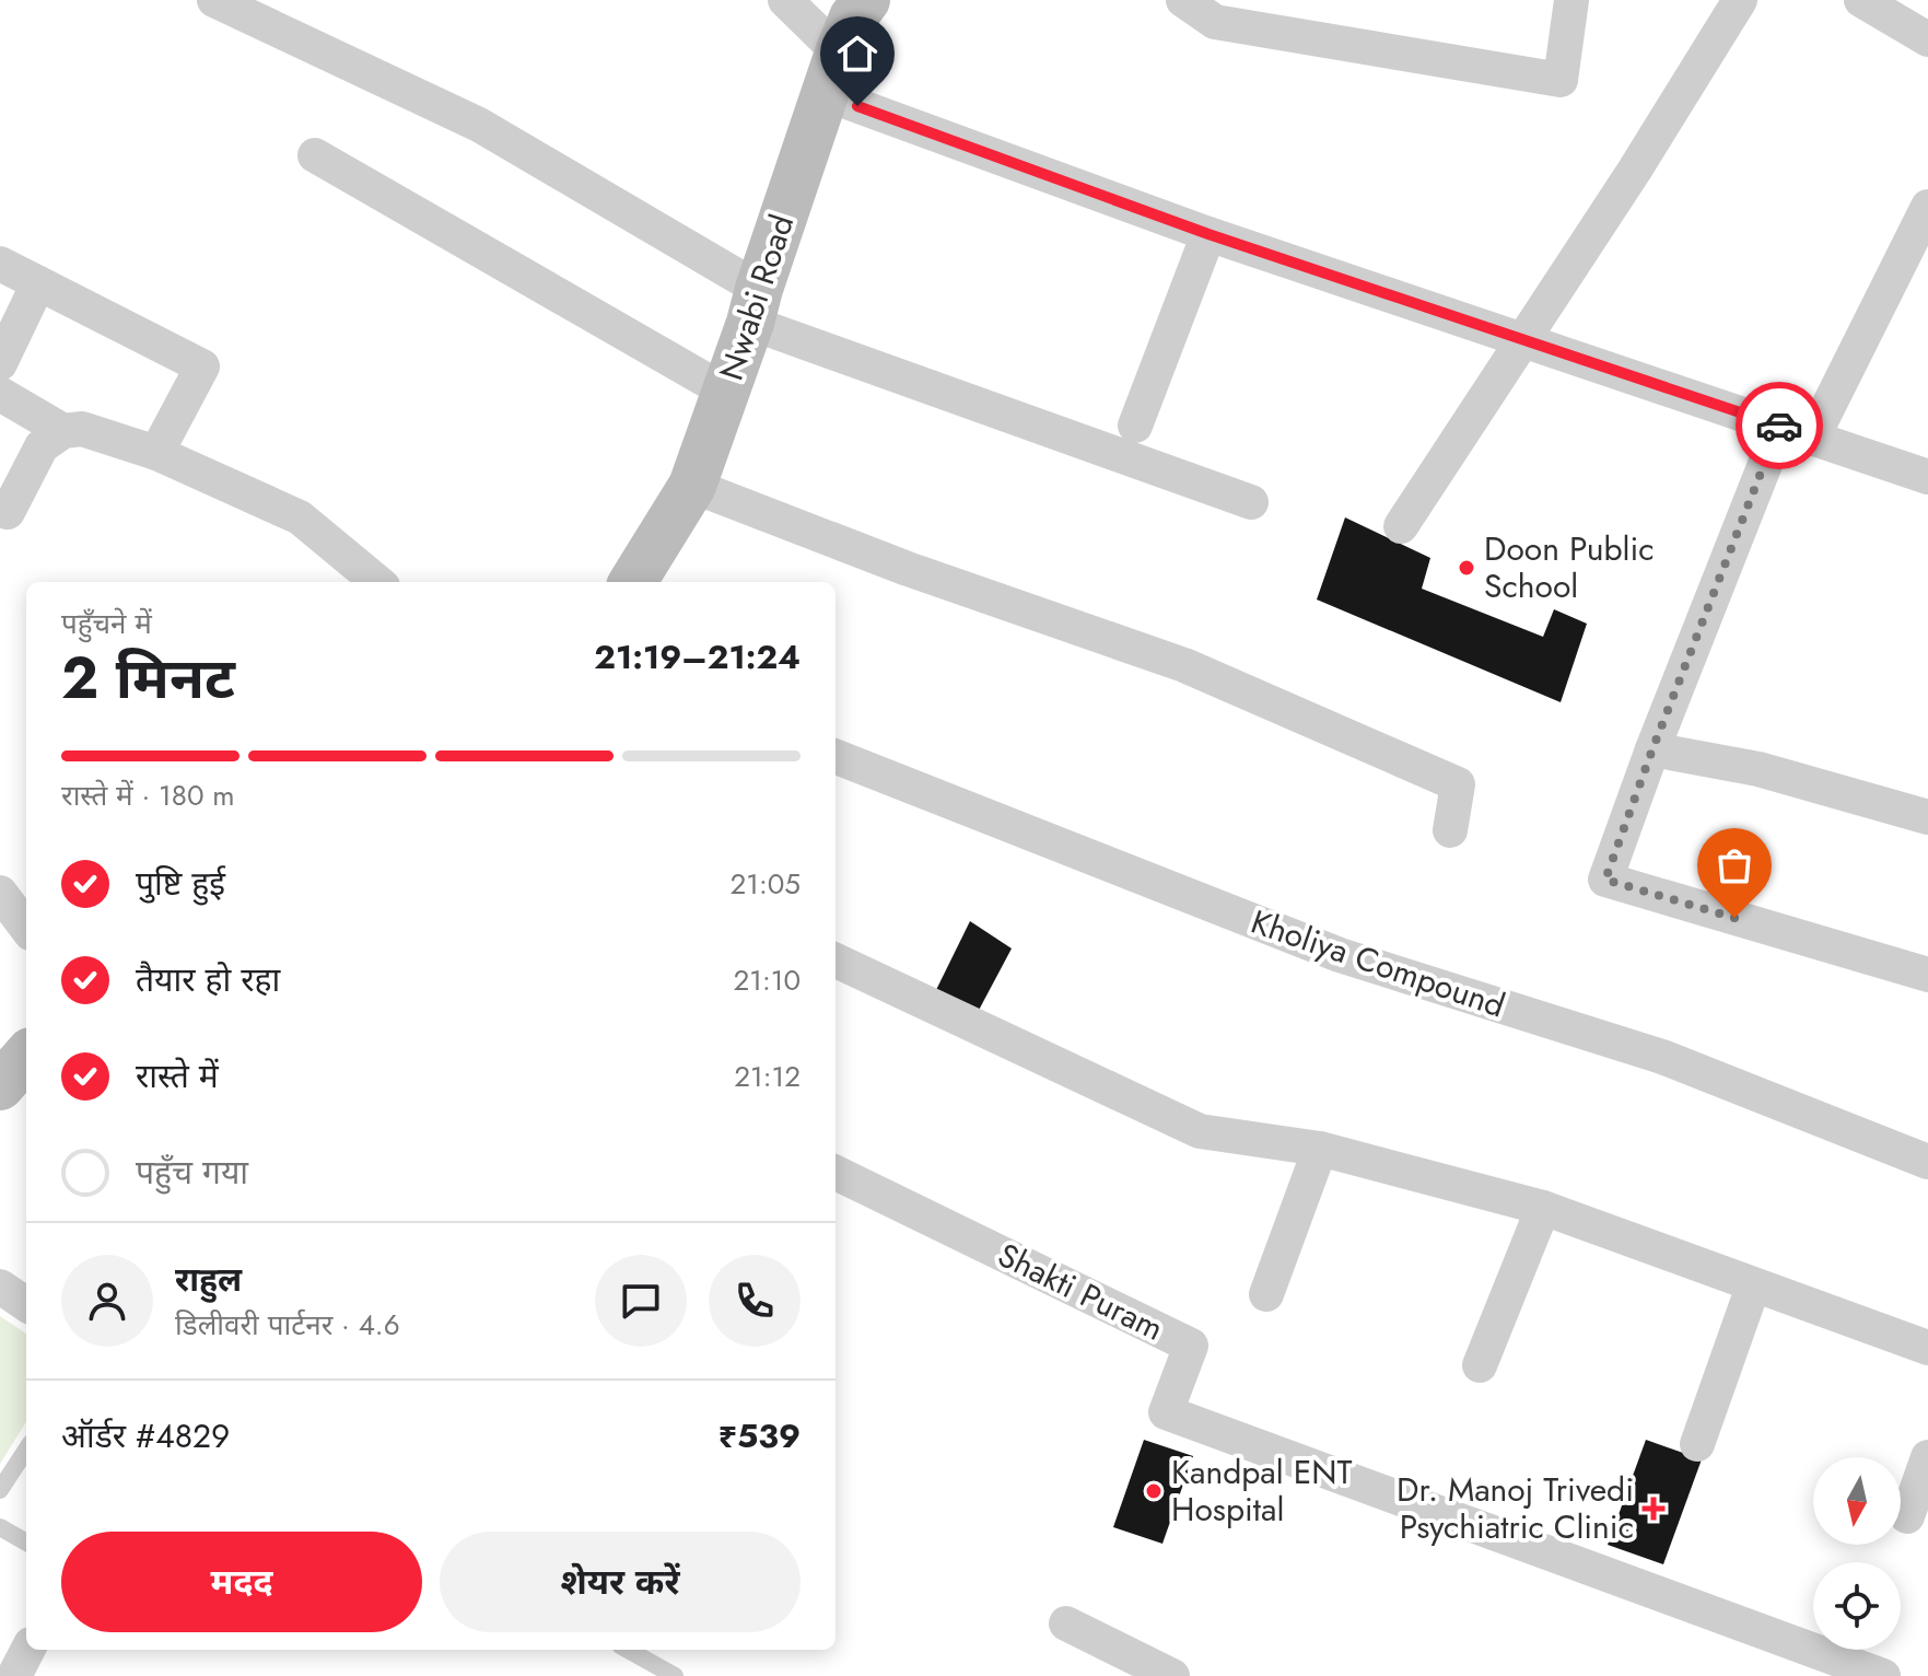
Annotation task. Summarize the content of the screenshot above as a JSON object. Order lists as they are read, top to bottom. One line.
{"streets":{"street":["Nwabi Road","Kholiya Compound","Shakti Puram"]},"places":{"other":["Doon Public School","Kandpal ENT Hospital"],"health":["Dr. Manoj Trivedi Psychiatric Clinic"]},"north":"bottom","page":{"heading":["2 मिनट","पहुँचने में","21:19–21:24"],"panel":["राहुल","डिलीवरी पार्टनर · 4.6","ऑर्डर #4829","₹539"],"bar":"रास्ते में · 180 m","list":[["पुष्टि हुई","21:05"],["तैयार हो रहा","21:10"],["रास्ते में","21:12"],"पहुँच गया"],"buttons":["मदद","शेयर करें"]}}
